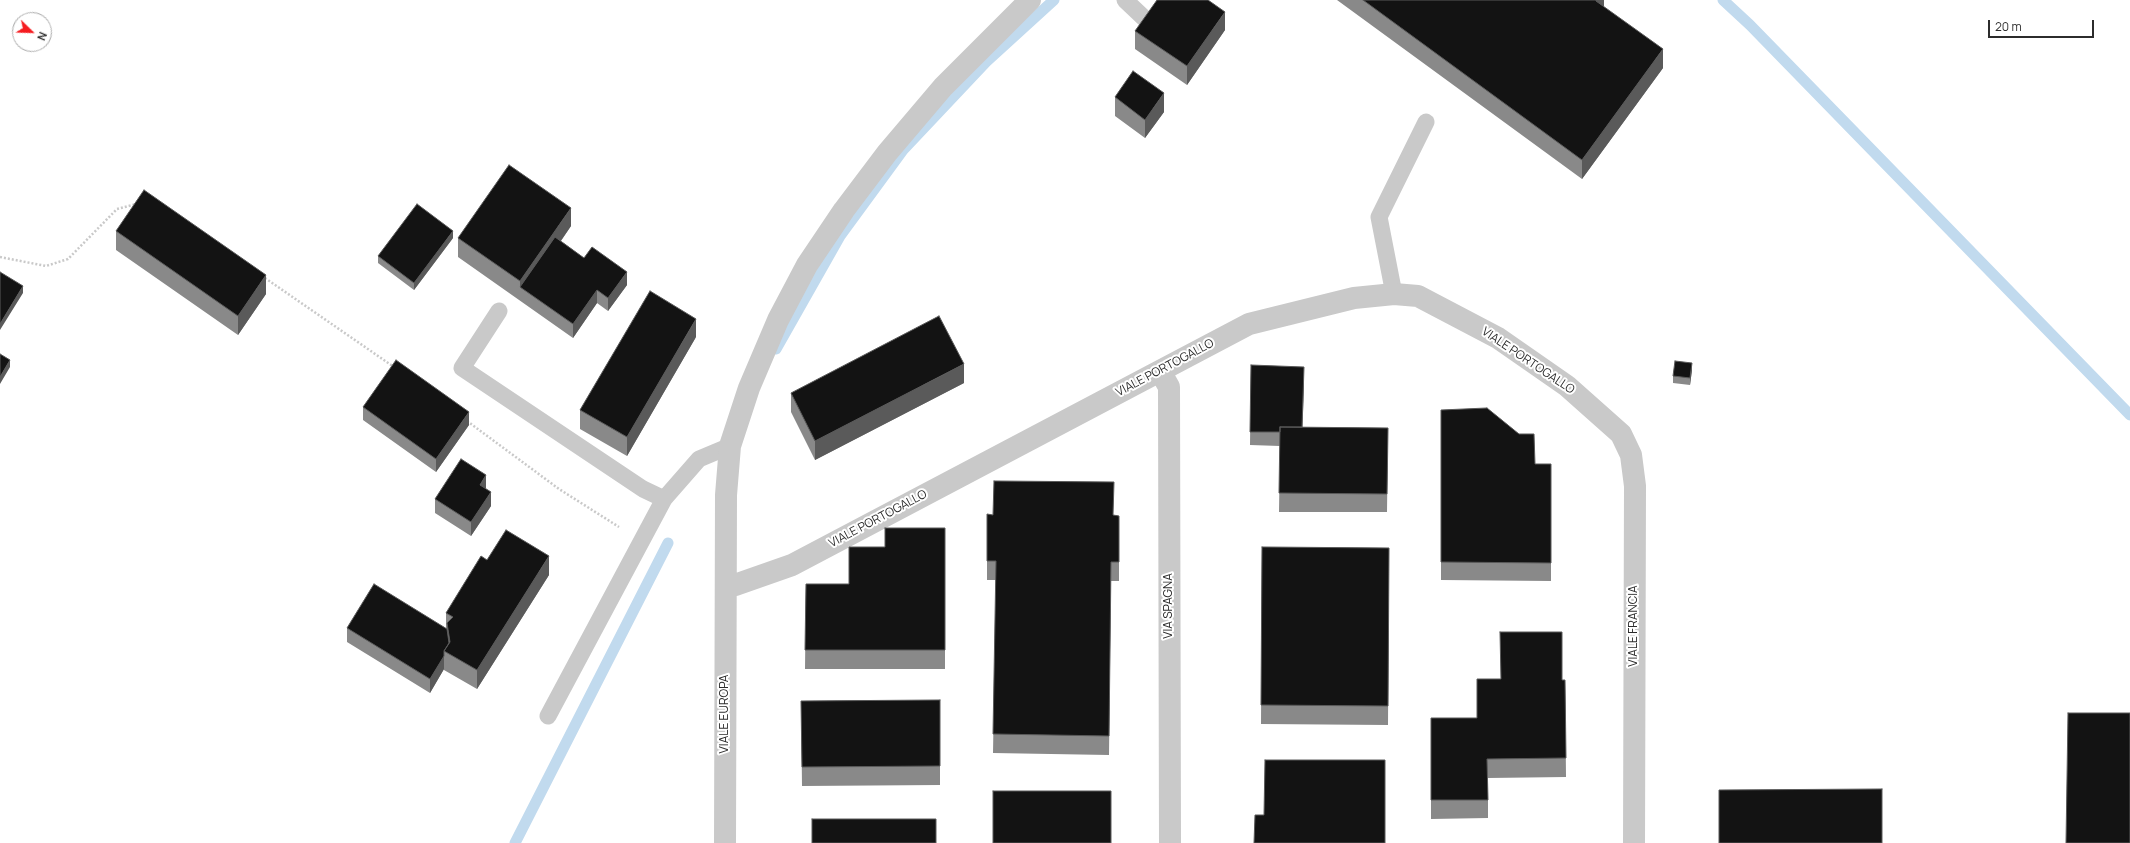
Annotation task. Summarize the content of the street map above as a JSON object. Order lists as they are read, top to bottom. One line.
{"streets":{"street":["VIALE PORTOGALLO","VIA SPAGNA","VIALE FRANCIA","VIALE EUROPA"]},"crossings":[["VIALE PORTOGALLO","VIA SPAGNA"],["VIALE PORTOGALLO","VIALE FRANCIA"],["VIALE PORTOGALLO","VIALE EUROPA"]],"scale_bar":"20 m","north":"bottom right"}
